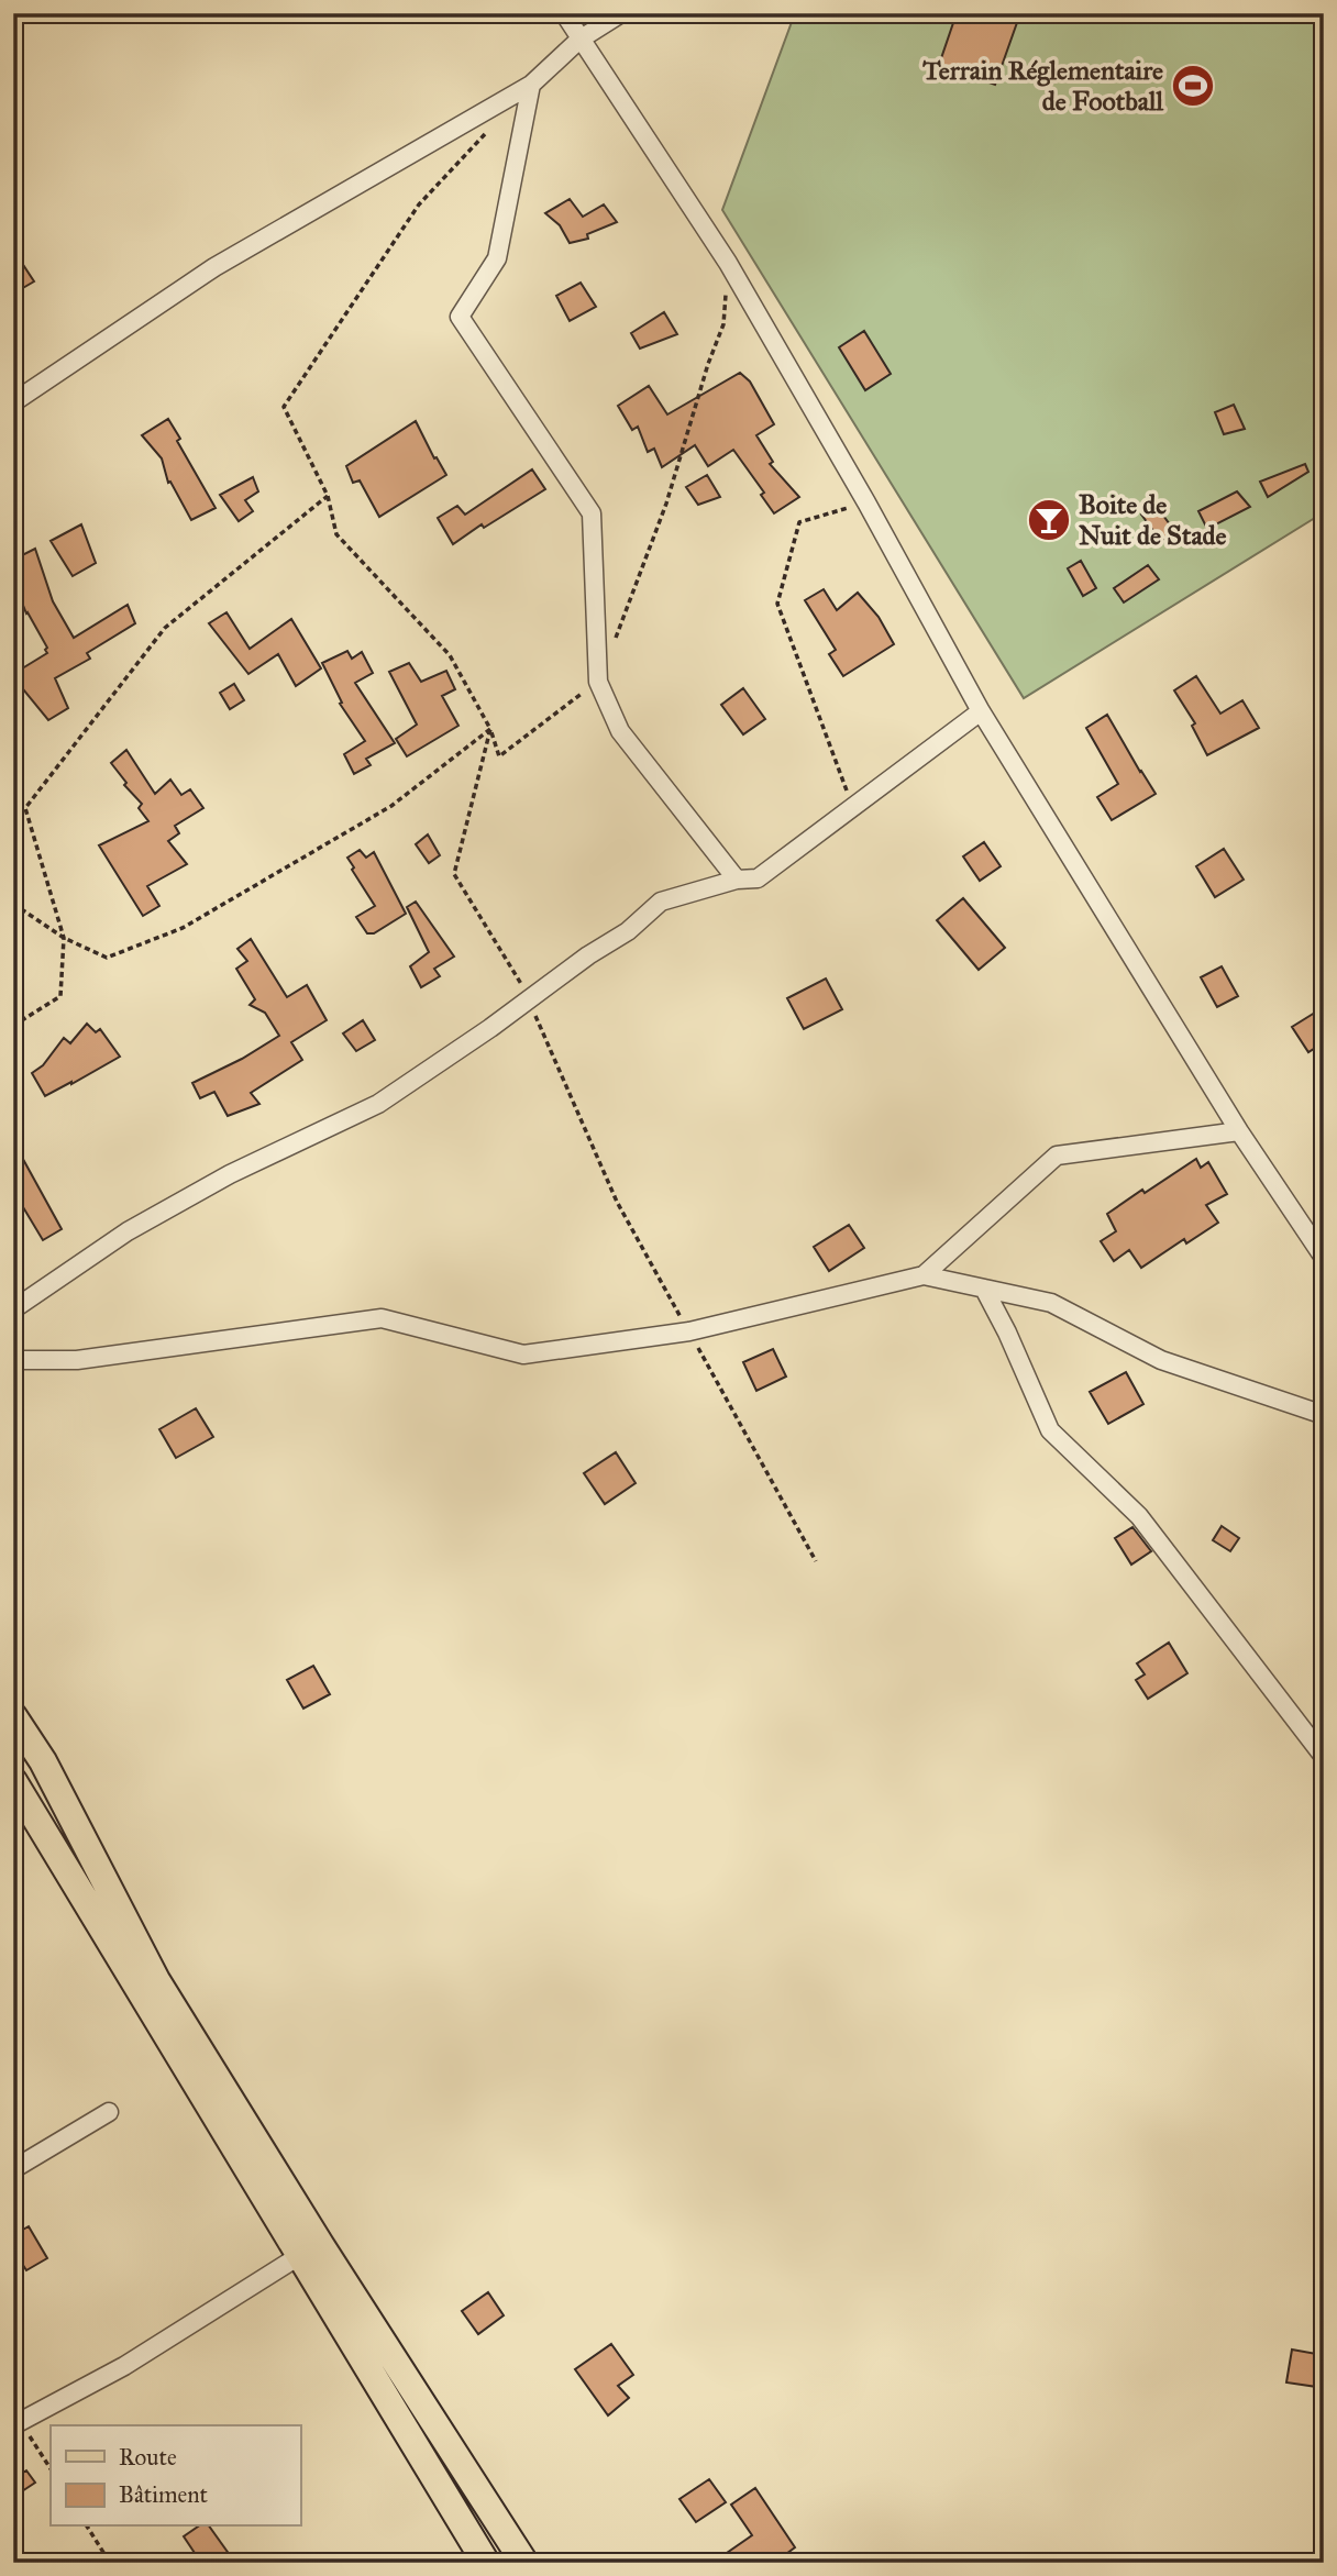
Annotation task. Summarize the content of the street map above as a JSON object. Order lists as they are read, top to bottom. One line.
{"places":{"sports":["Terrain Réglementaire de Football"],"bar":["Boite de Nuit de Stade"]},"legend":["Route","Bâtiment"]}
